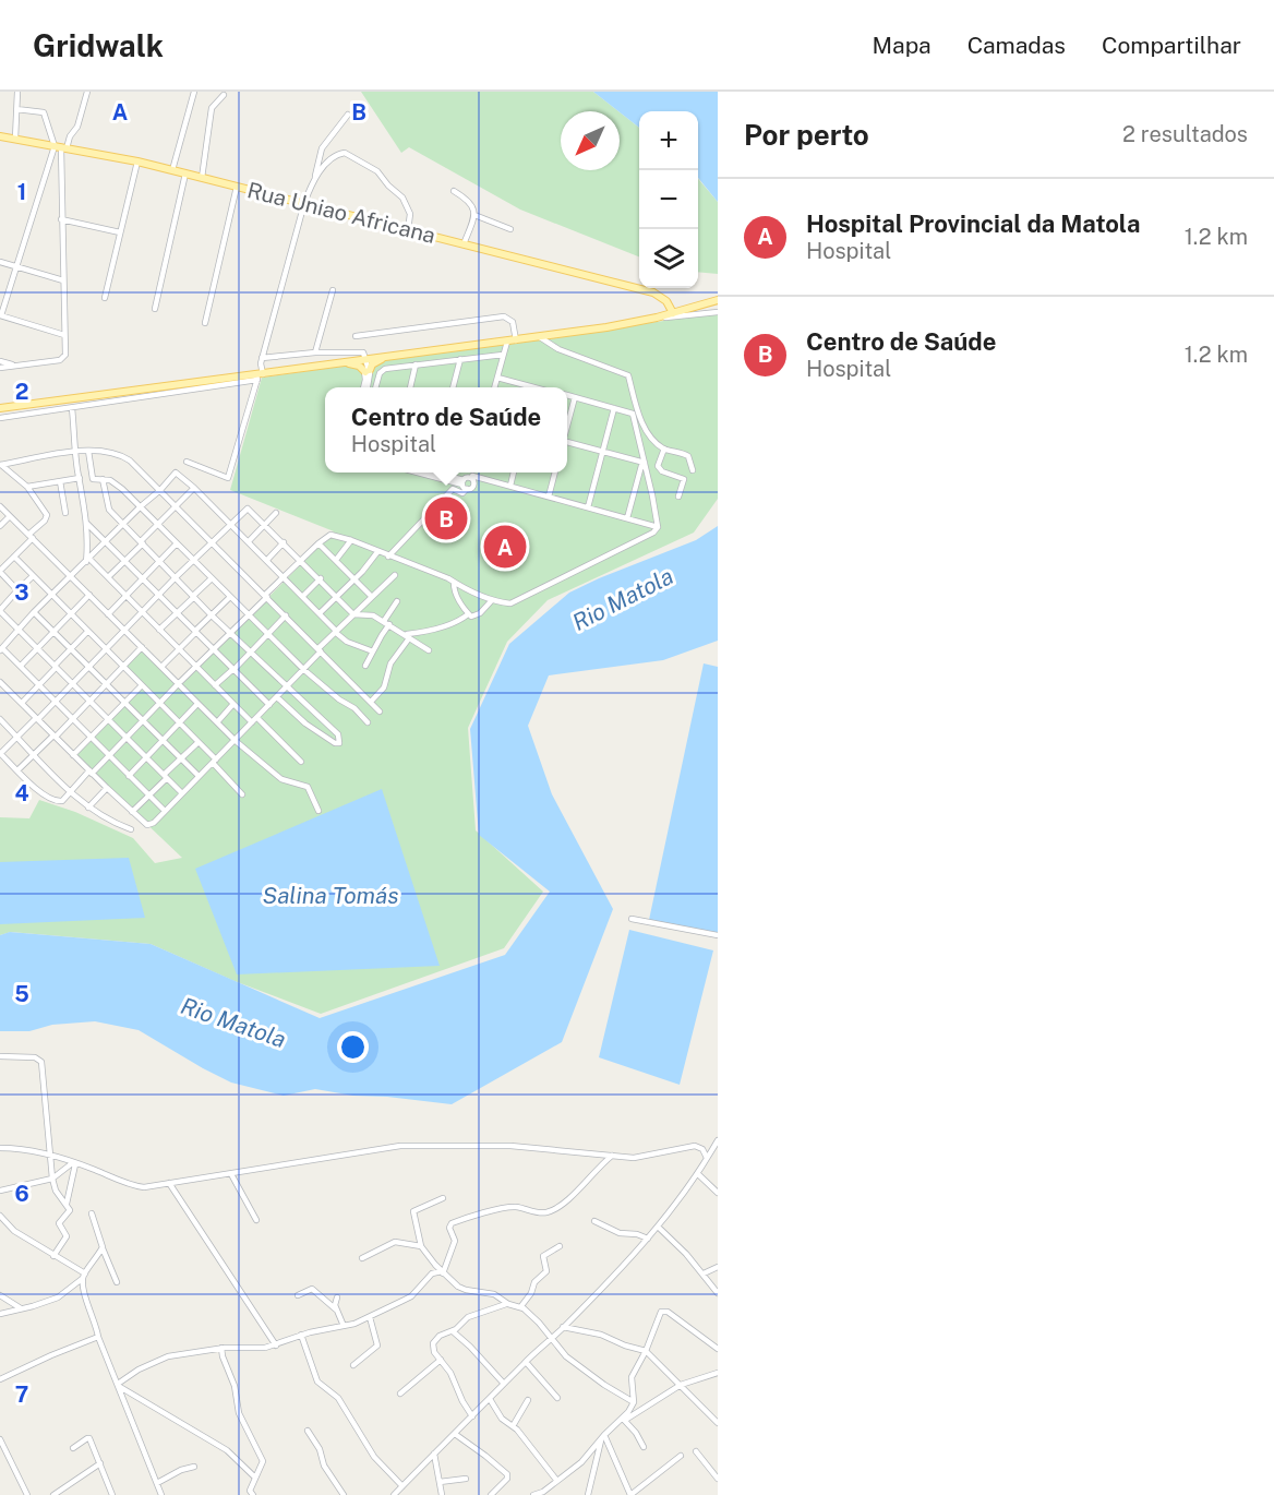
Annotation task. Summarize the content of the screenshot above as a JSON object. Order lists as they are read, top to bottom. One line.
{"streets":{"main road":["Rua Uniao Africana"]},"water":["Rio Matola","Salina Tomás"],"north":"bottom left","page":{"header":"Gridwalk","nav":["Mapa","Camadas","Compartilhar"],"heading":["Por perto","2 resultados"],"map_buttons":["+","−"],"list":[{"mark":"A","name":"Hospital Provincial da Matola","note":"Hospital","value":"1.2 km"},{"mark":"B","name":"Centro de Saúde","note":"Hospital","value":"1.2 km"}],"popup":["Centro de Saúde","Hospital"],"pins":["B","A"]},"grid":{"columns":["A","B"],"rows":["1","2","3","4","5","6","7"]}}
